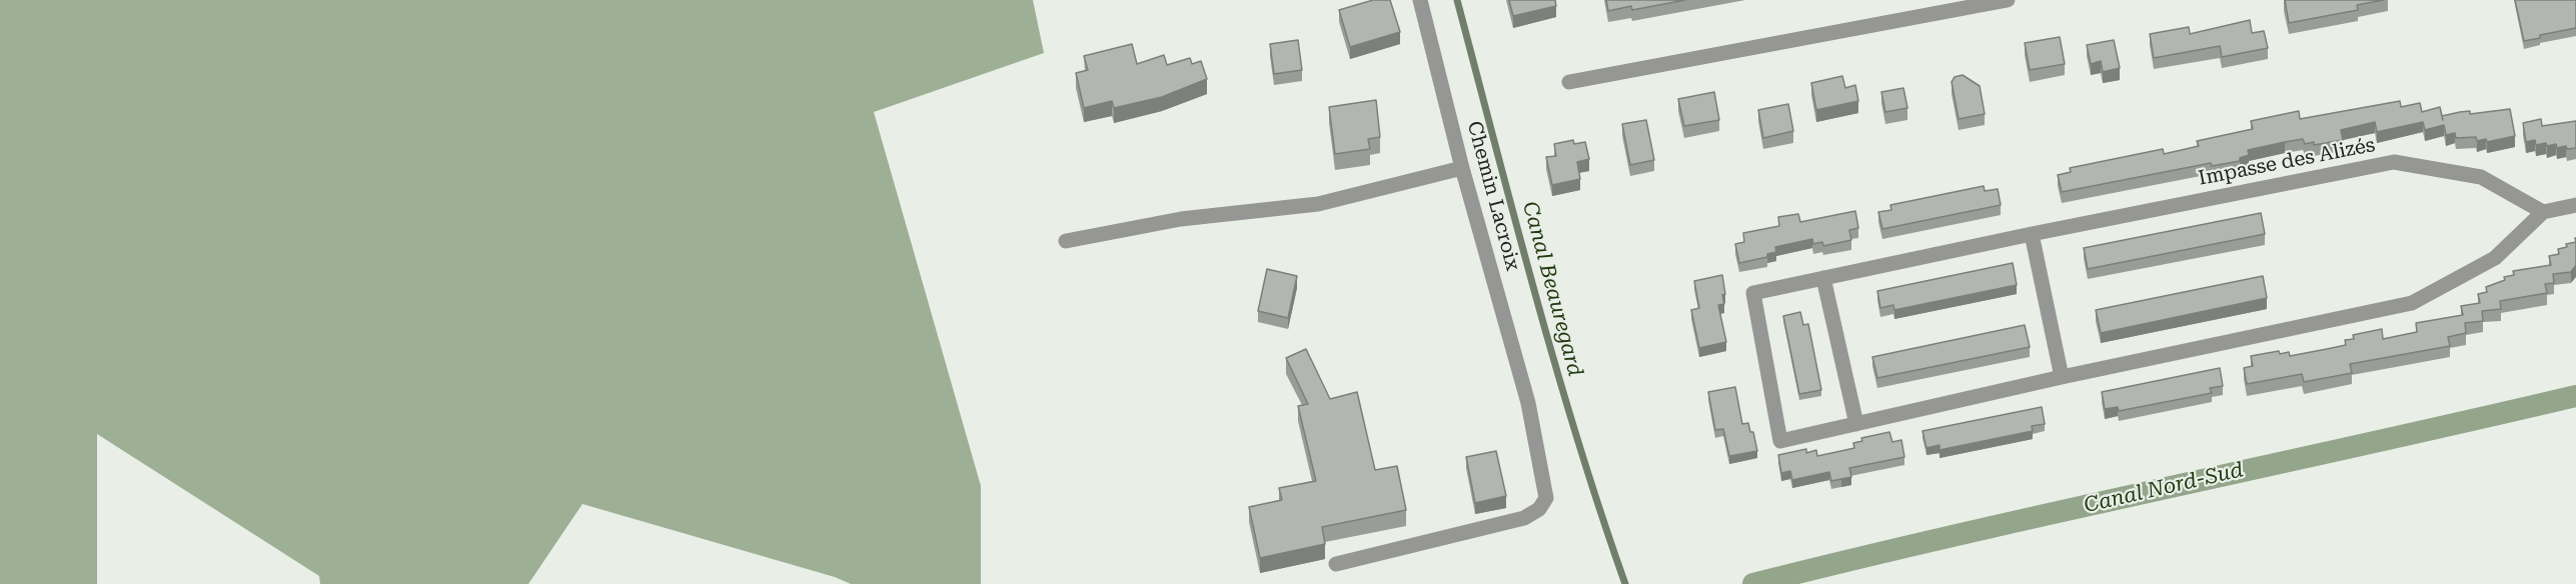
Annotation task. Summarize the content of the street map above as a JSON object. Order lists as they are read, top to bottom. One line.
{"streets":{"street":["Impasse des Alizés","Chemin Lacroix"]},"water":["Canal Beauregard","Canal Nord-Sud"]}
